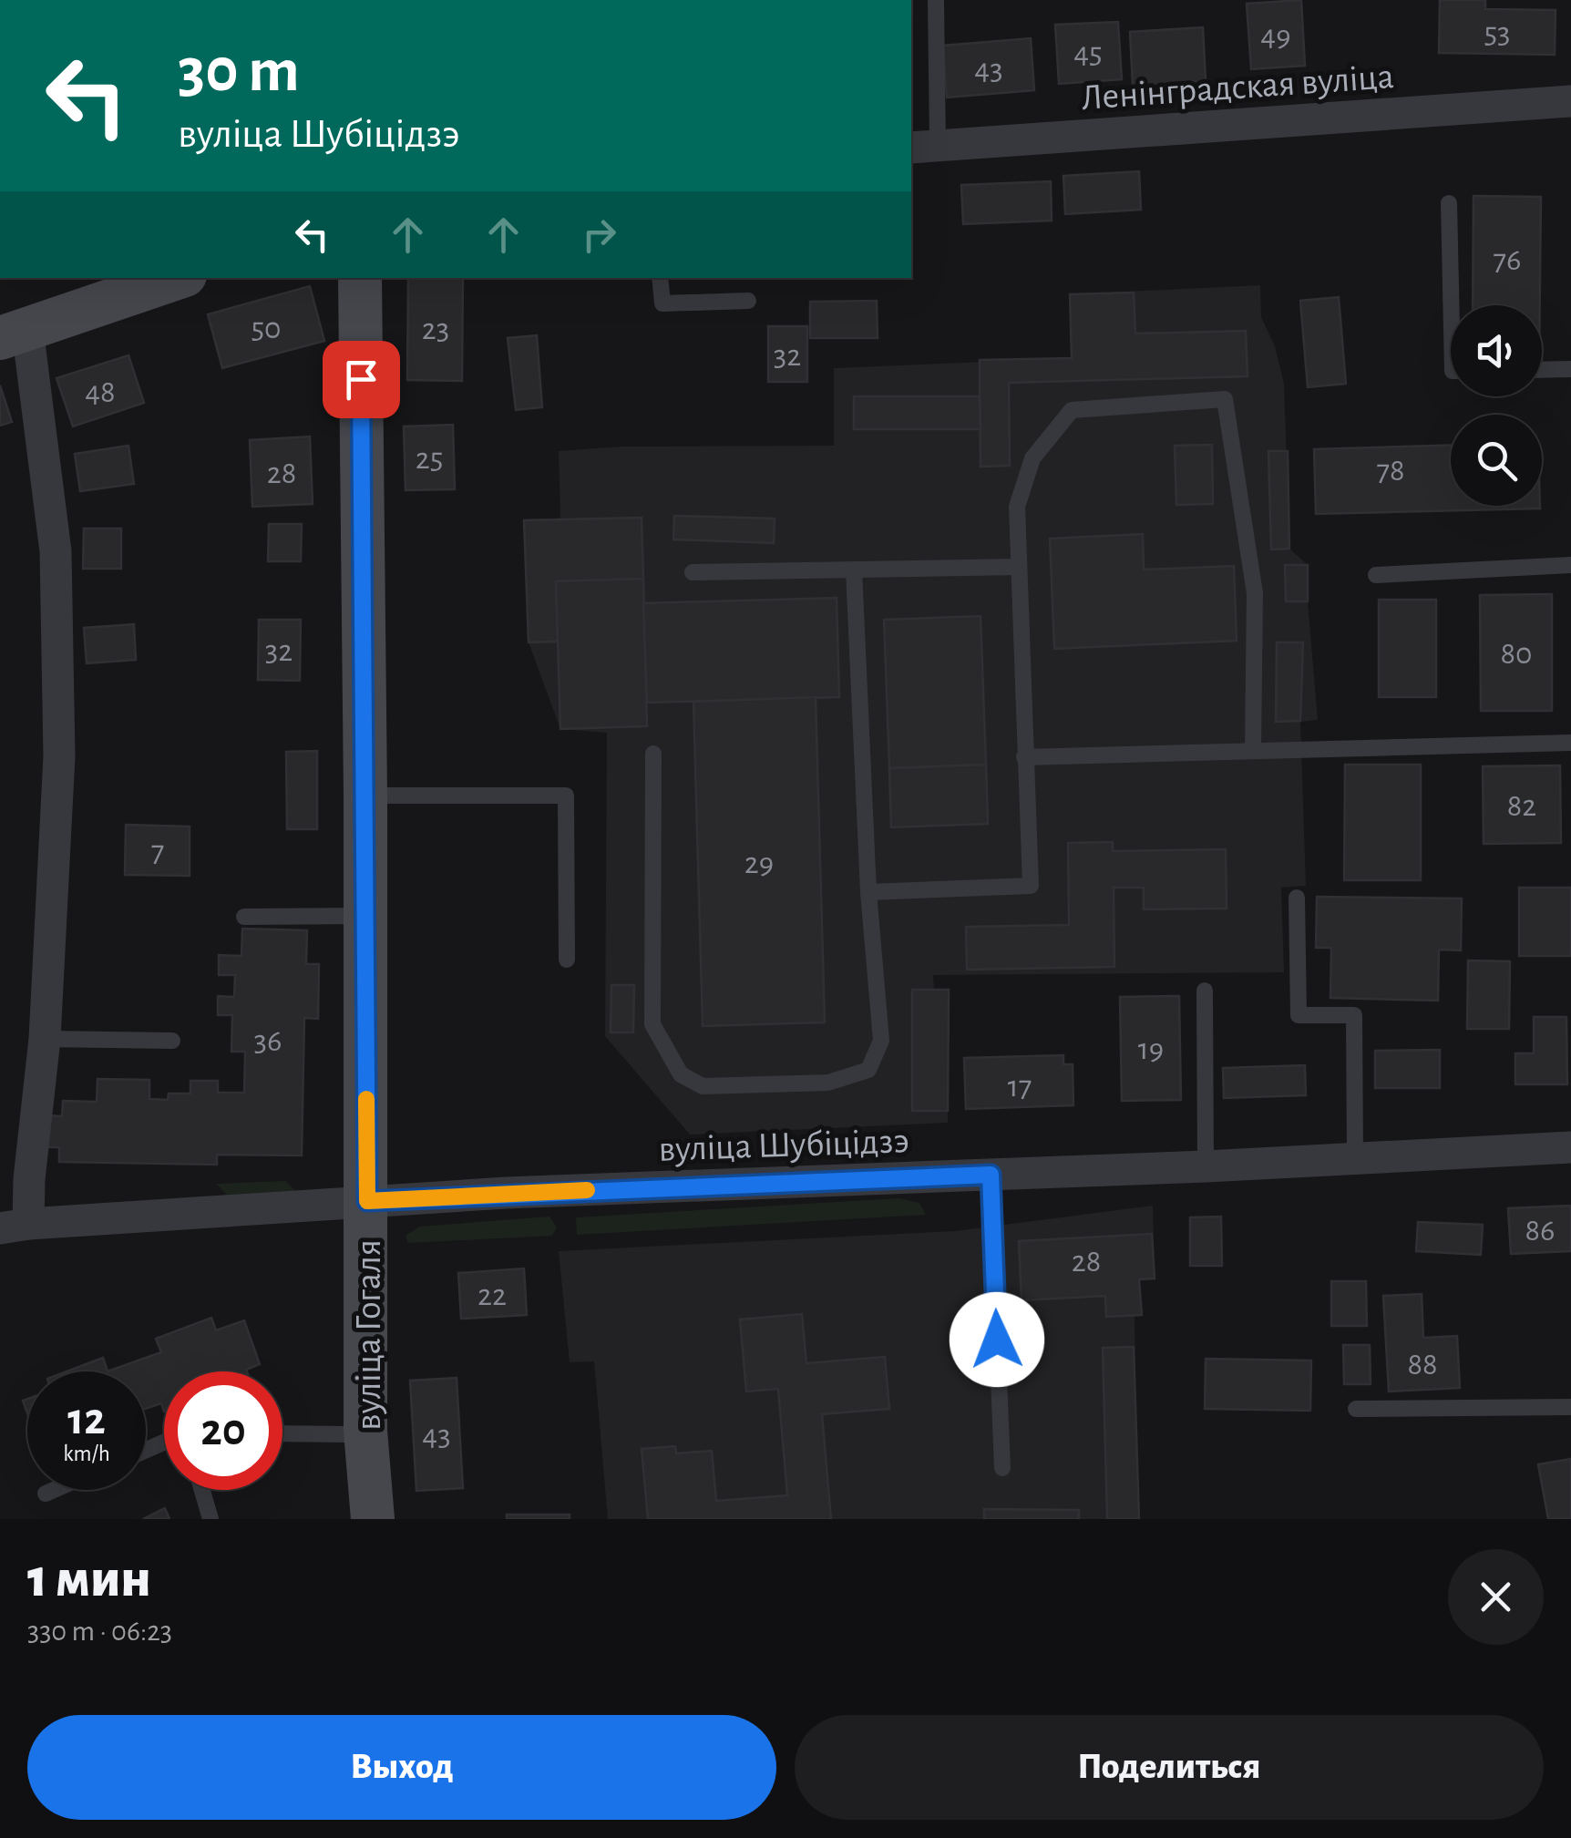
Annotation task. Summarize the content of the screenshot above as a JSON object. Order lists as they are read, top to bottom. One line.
{"streets":{"street":["Ленінградская вуліца","вуліца Шубіцідзэ","вуліца Гогаля"]},"crossings":[["вуліца Шубіцідзэ","вуліца Гогаля"]],"house_numbers":["53","49","45","43","76","50","23","32","48","25","78","28","32","80","82","7","29","36","19","17","86","28","22","88","43"],"page":{"turn":["30 m","вуліца Шубіцідзэ"],"speed":"12 km/h","limit":"20","heading":["1 мин","330 m · 06:23"],"buttons":["Выход","Поделиться"]}}
